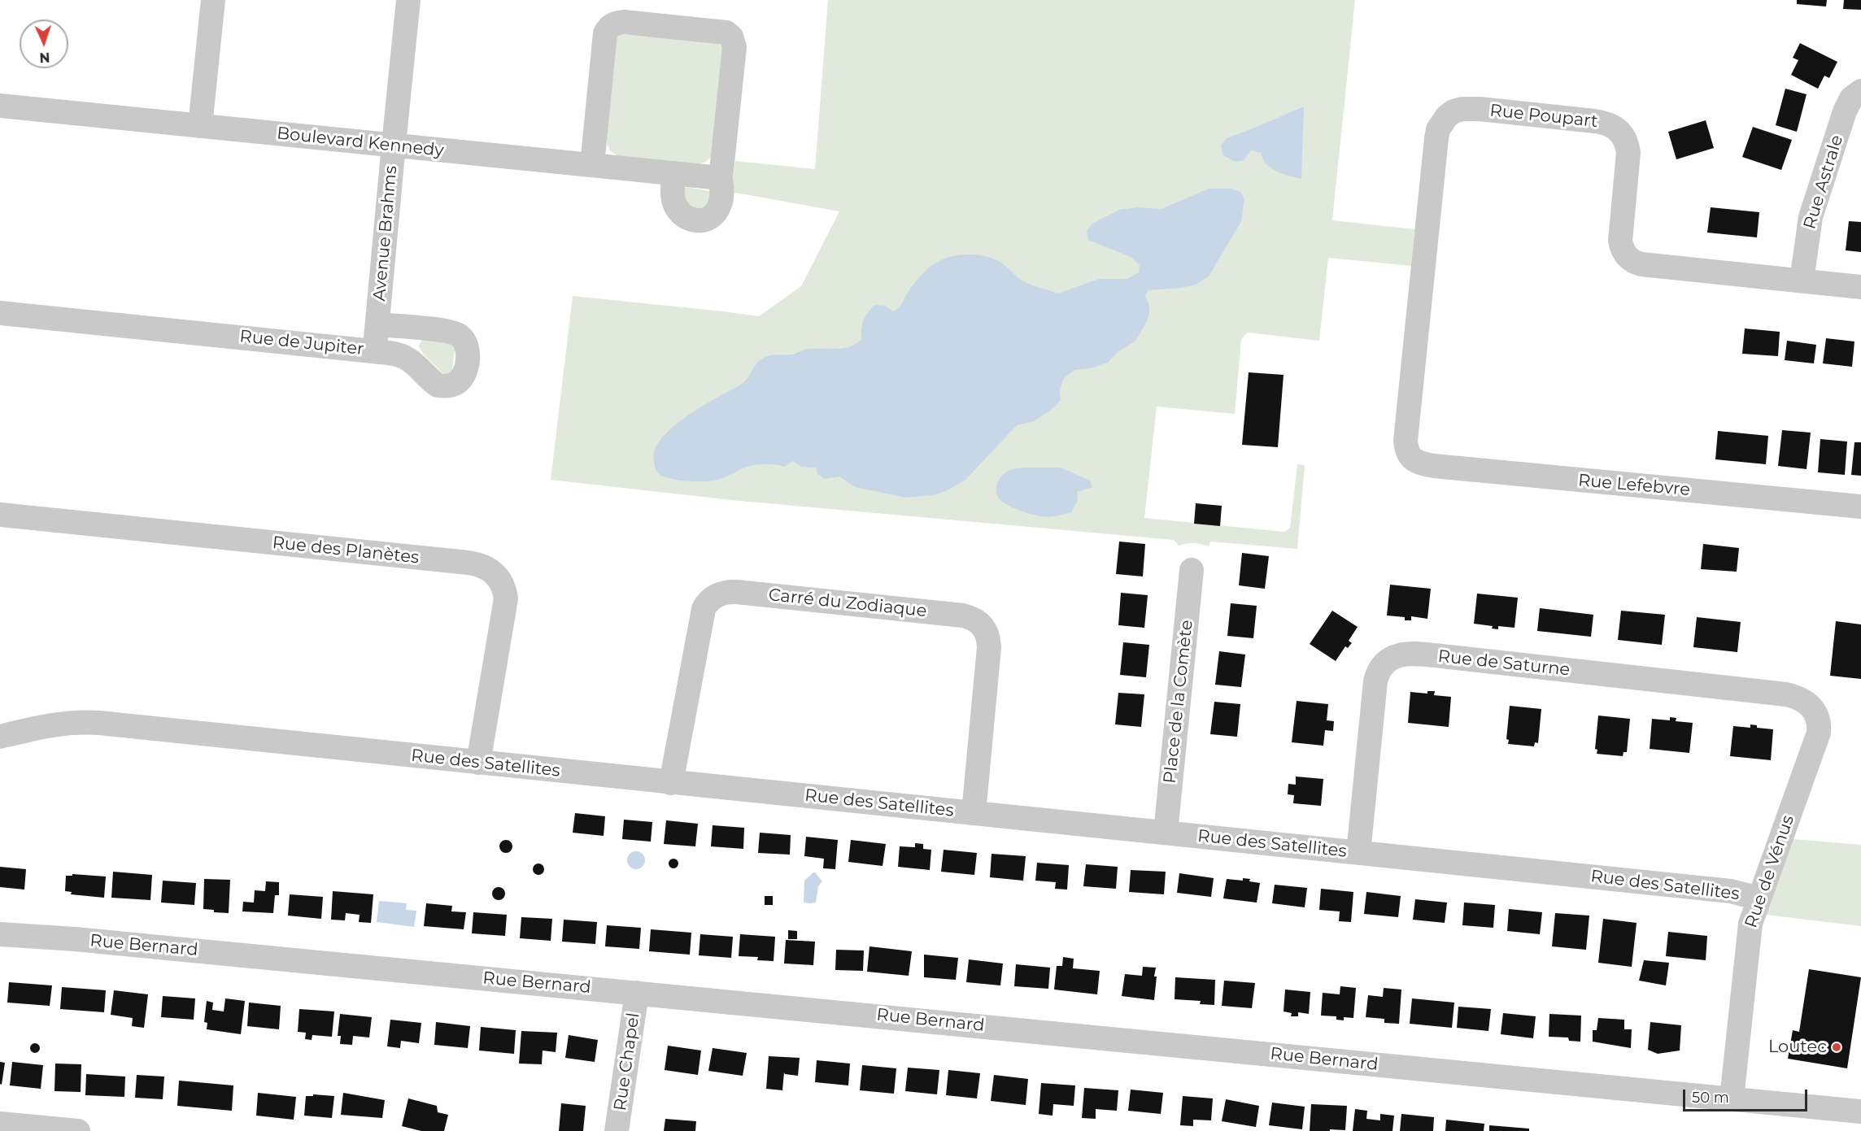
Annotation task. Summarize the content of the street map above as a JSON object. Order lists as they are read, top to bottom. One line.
{"streets":{"street":["Rue Poupart","Boulevard Kennedy","Rue Astrale","Avenue Brahms","Rue de Jupiter","Rue Lefebvre","Rue des Planètes","Carré du Zodiaque","Rue de Saturne","Place de la Comète","Rue des Satellites","Rue de Vénus","Rue Bernard","Rue Chapel"]},"crossings":[["Rue Poupart","Rue Astrale"],["Rue Poupart","Rue Lefebvre"],["Boulevard Kennedy","Avenue Brahms"],["Avenue Brahms","Rue de Jupiter"],["Rue des Planètes","Rue des Satellites"],["Carré du Zodiaque","Rue des Satellites"],["Rue de Saturne","Rue des Satellites"],["Rue de Saturne","Rue de Vénus"],["Place de la Comète","Rue des Satellites"],["Rue des Satellites","Rue de Vénus"],["Rue de Vénus","Rue Bernard"],["Rue Bernard","Rue Chapel"]],"places":["Loutec"],"scale_bar":"50 m","north":"bottom"}
